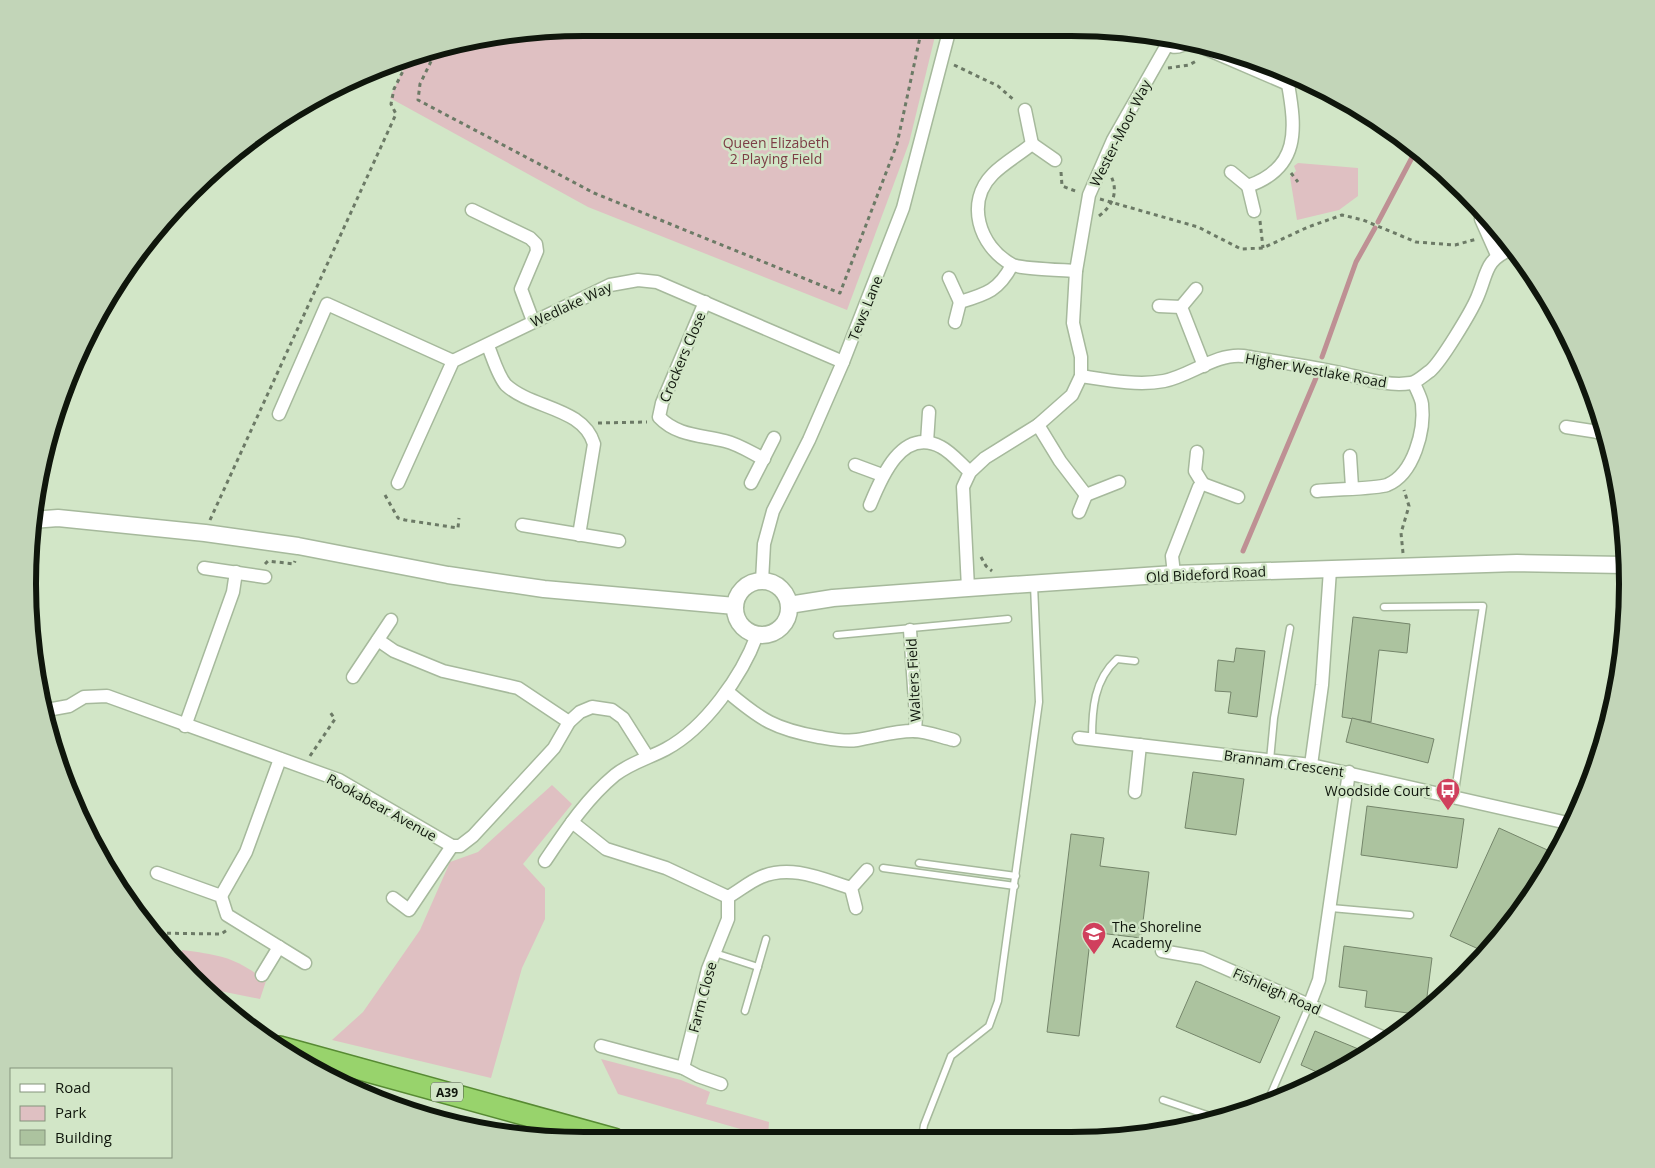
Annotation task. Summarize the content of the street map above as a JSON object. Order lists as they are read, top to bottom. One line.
{"streets":{"highway":["A39"],"street":["Wester-Moor Way","Wedlake Way","Tews Lane","Crockers Close","Higher Westlake Road","Old Bideford Road","Walters Field","Brannam Crescent","Rookabear Avenue","Fishleigh Road","Farm Close"]},"crossings":[["Wester-Moor Way","Higher Westlake Road"],["Wedlake Way","Tews Lane"],["Wedlake Way","Crockers Close"],["Tews Lane","Old Bideford Road"]],"parks":["Queen Elizabeth 2 Playing Field"],"places":{"bus stop":["Woodside Court"],"school or university":["The Shoreline Academy"]},"legend":["Road","Park","Building"]}
